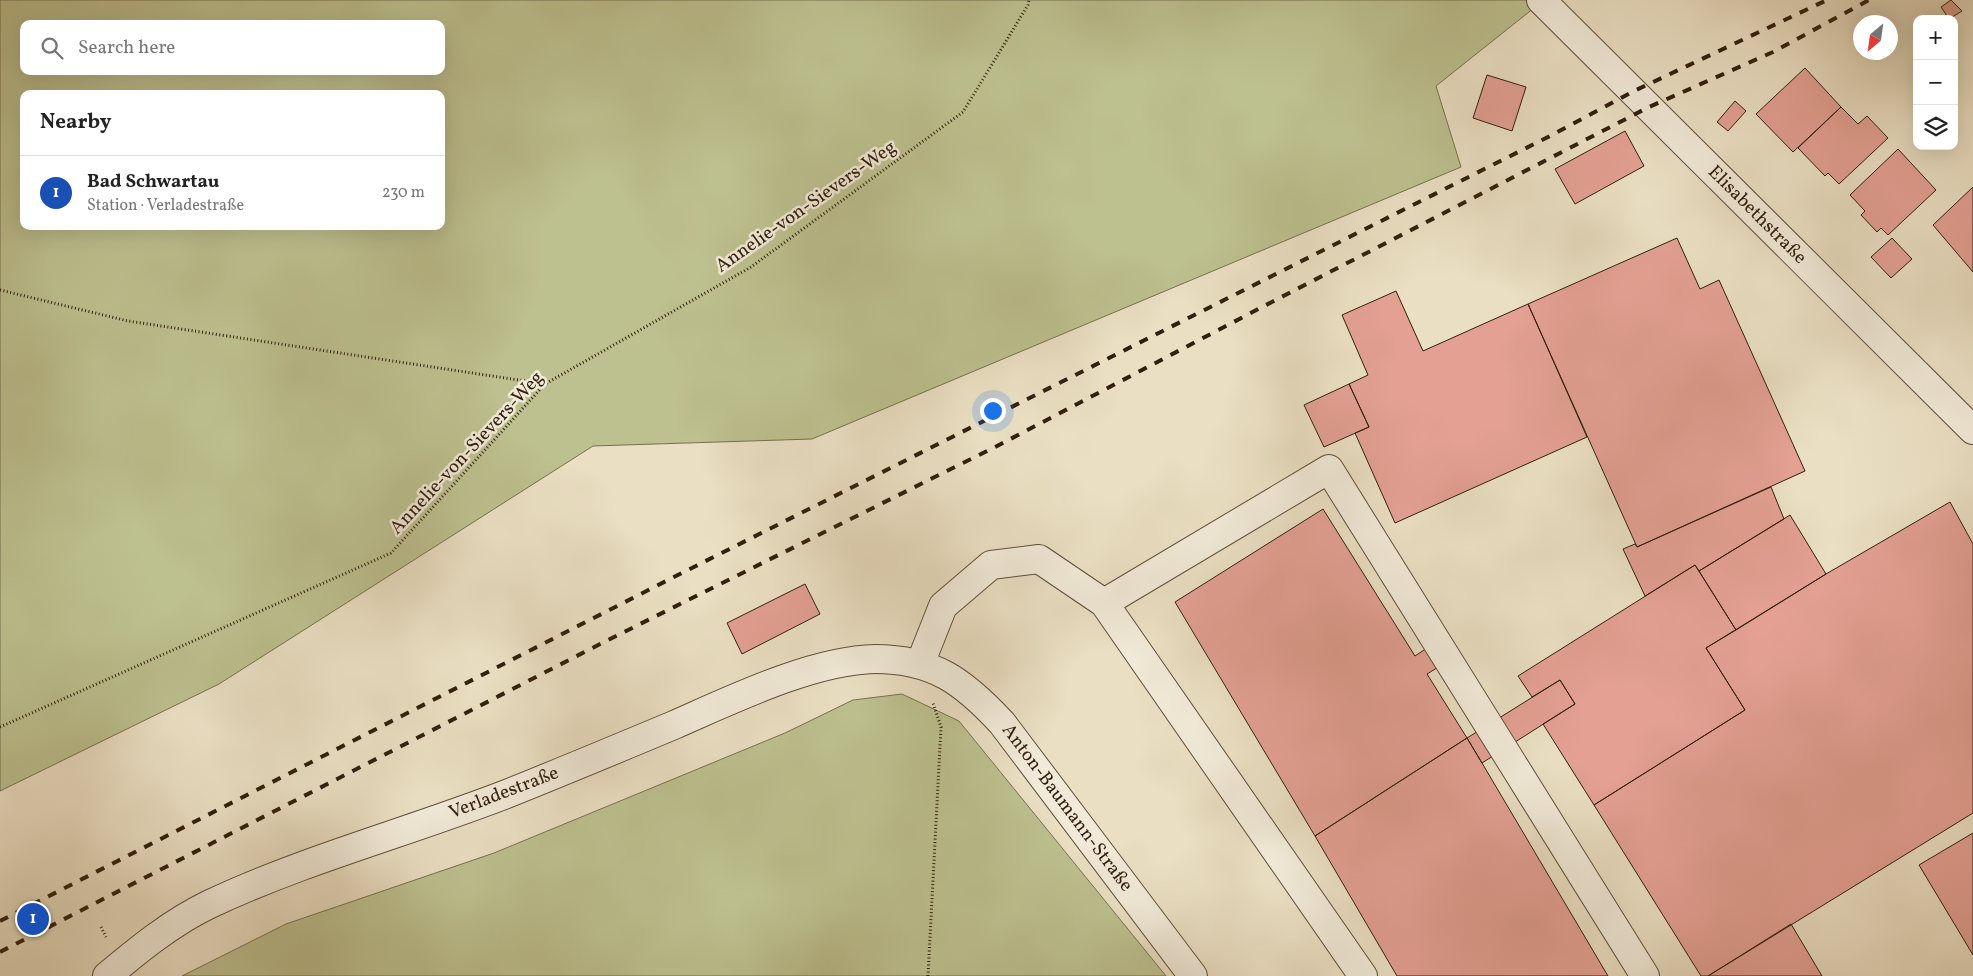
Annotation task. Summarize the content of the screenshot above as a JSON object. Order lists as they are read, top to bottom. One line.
{"streets":{"street":["Elisabethstraße","Verladestraße","Anton-Baumann-Straße"],"path":["Annelie-von-Sievers-Weg"]},"crossings":[["Verladestraße","Anton-Baumann-Straße"]],"north":"bottom left","page":{"map_buttons":["+","−"],"search":"Search here","heading":"Nearby","list":[{"mark":"1","name":"Bad Schwartau","note":"Station · Verladestraße","value":"230 m"}],"pins":"1"}}
